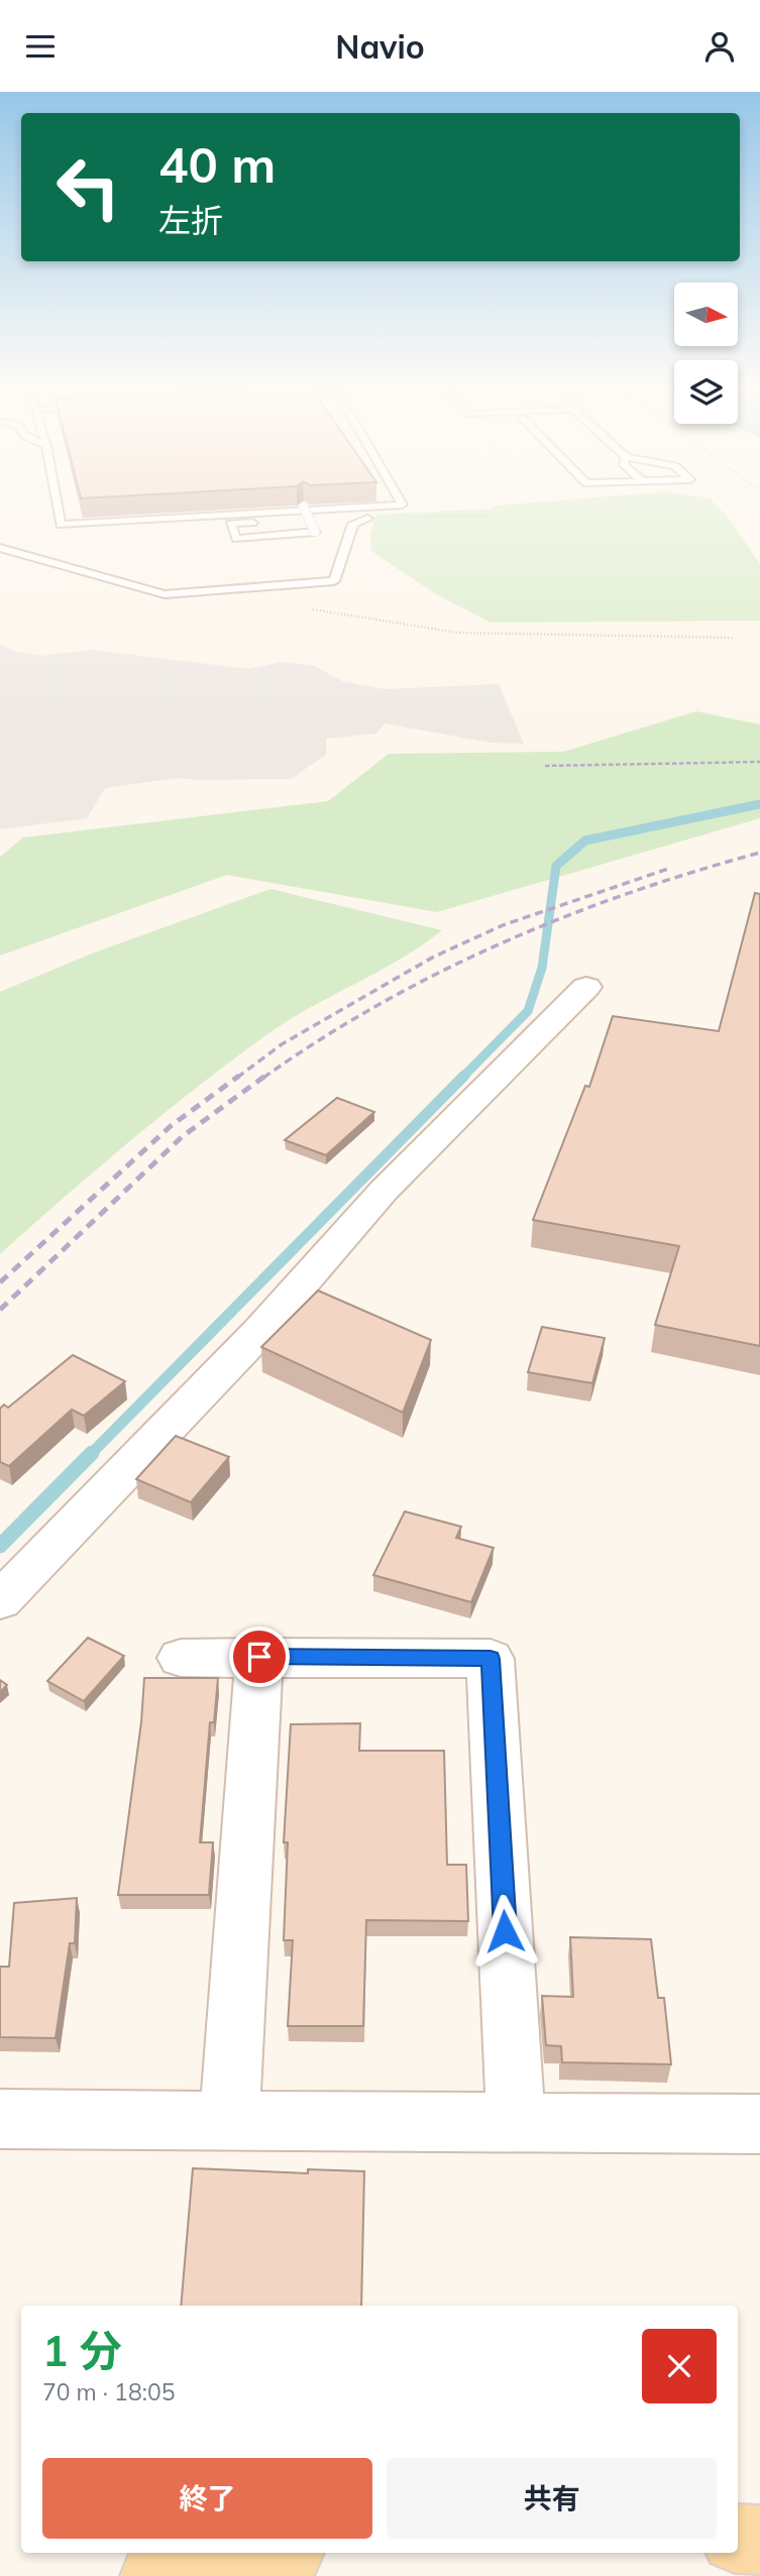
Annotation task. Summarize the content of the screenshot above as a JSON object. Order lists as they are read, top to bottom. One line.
{"north":"right","page":{"header":"Navio","turn":["40 m","左折"],"heading":["1 分","70 m · 18:05"],"buttons":["終了","共有"]}}
